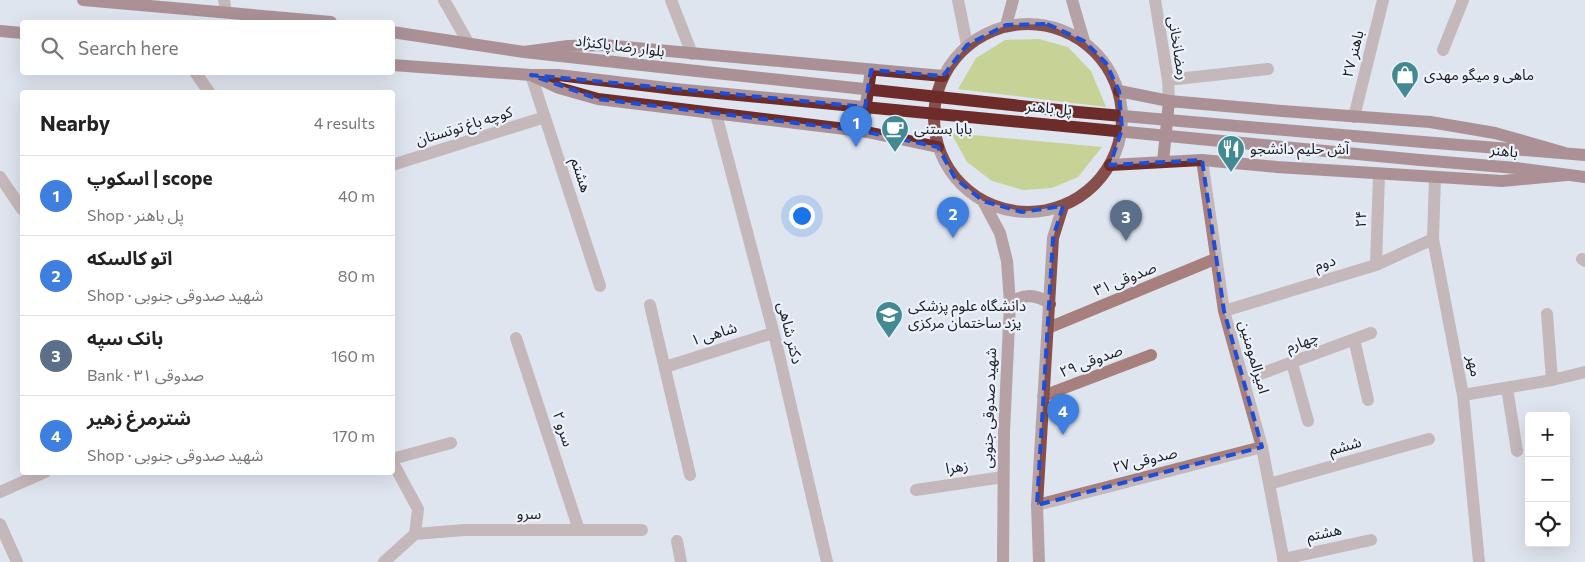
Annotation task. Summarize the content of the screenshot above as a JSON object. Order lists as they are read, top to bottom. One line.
{"streets":{"main road":["بلوار رضا پاکنژاد","پل باهنر","باهنر","شهید صدوقی جنوبی"],"street":["رمضانخانی","باهنر ۲۷","کوچه باغ توتستان","هشتم","۲۴","دوم","صدوقی ۳۱","دکتر شاهی","شاهی ۱","چهارم","امیرالمومنین","صدوقی ۲۹","مهر","سرو ۲","ششم","صدوقی ۲۷","زهرا","سرو"]},"crossings":[["بلوار رضا پاکنژاد","پل باهنر"],["پل باهنر","باهنر"],["پل باهنر","هشتم"],["کوچه باغ توتستان","هشتم"],["هشتم","امیرالمومنین"],["۲۴","دوم"],["دوم","امیرالمومنین"],["دوم","مهر"],["صدوقی ۳۱","امیرالمومنین"],["دکتر شاهی","شاهی ۱"],["چهارم","امیرالمومنین"],["امیرالمومنین","ششم"],["امیرالمومنین","صدوقی ۲۷"],["شهید صدوقی جنوبی","زهرا"],["سرو ۲","سرو"]],"places":{"shop":["ماهی و میگو مهدی"],"cafe":["بابا بستنی"],"restaurant":["آش حلیم دانشجو"],"school or university":["دانشگاه علوم پزشکی یزد ساختمان مرکزی"]},"page":{"search":"Search here","heading":["Nearby","4 results"],"pins":["1","2","3","4"],"list":[{"mark":"1","name":"اسکوپ | scope","note":"Shop · پل باهنر","value":"40 m"},{"mark":"2","name":"اتو کالسکه","note":"Shop · شهید صدوقی جنوبی","value":"80 m"},{"mark":"3","name":"بانک سپه","note":"Bank · صدوقی ۳۱","value":"160 m"},{"mark":"4","name":"شترمرغ زهیر","note":"Shop · شهید صدوقی جنوبی","value":"170 m"}],"map_buttons":["+","−"]}}
